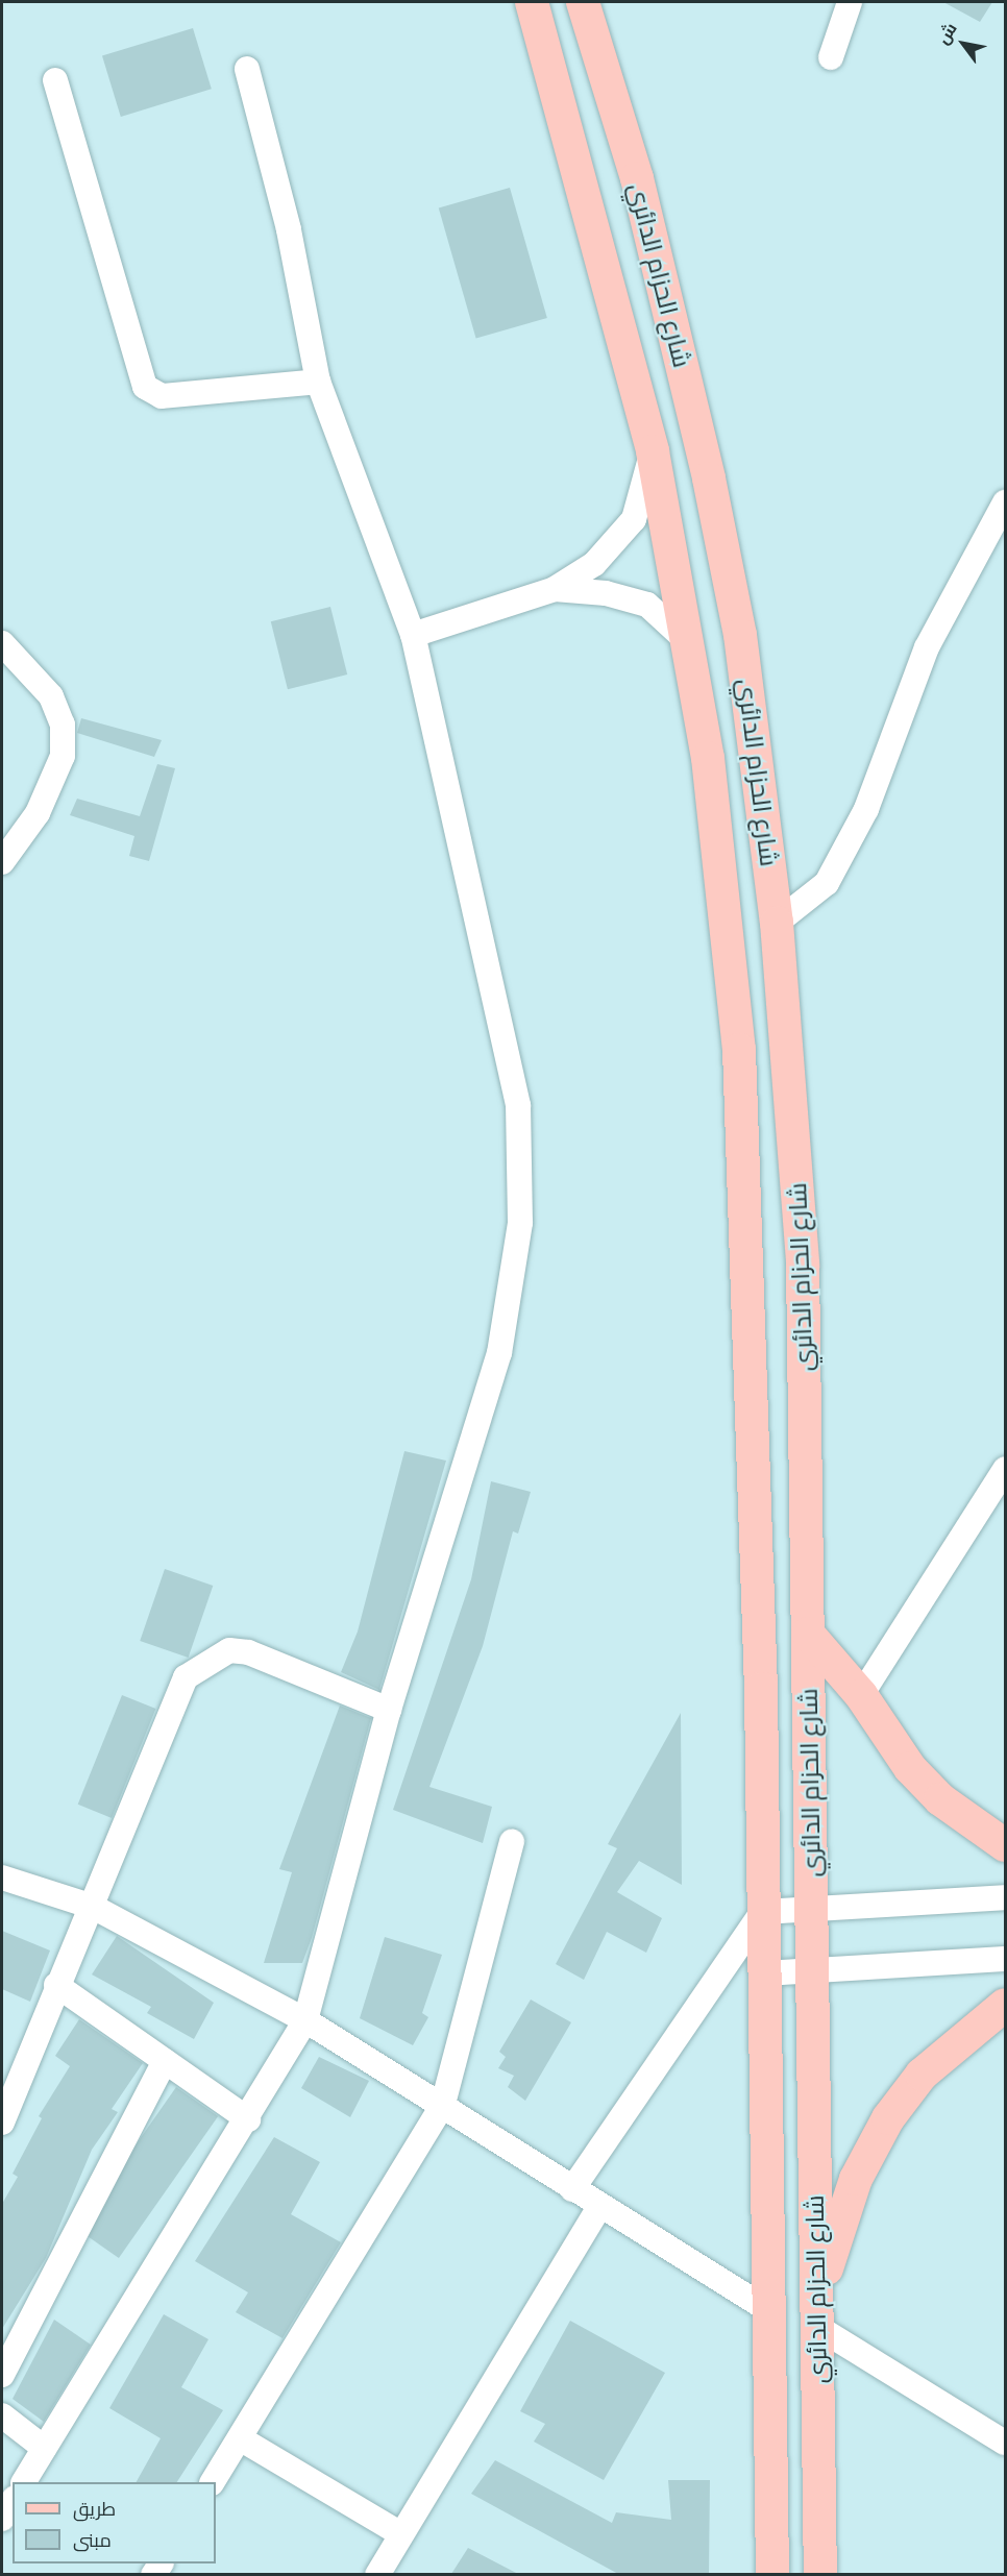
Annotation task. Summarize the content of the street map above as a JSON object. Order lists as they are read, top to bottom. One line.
{"streets":{"main road":["شارع الحزام الدائري"]},"legend":["طريق","مبنى"],"north":"top left"}
